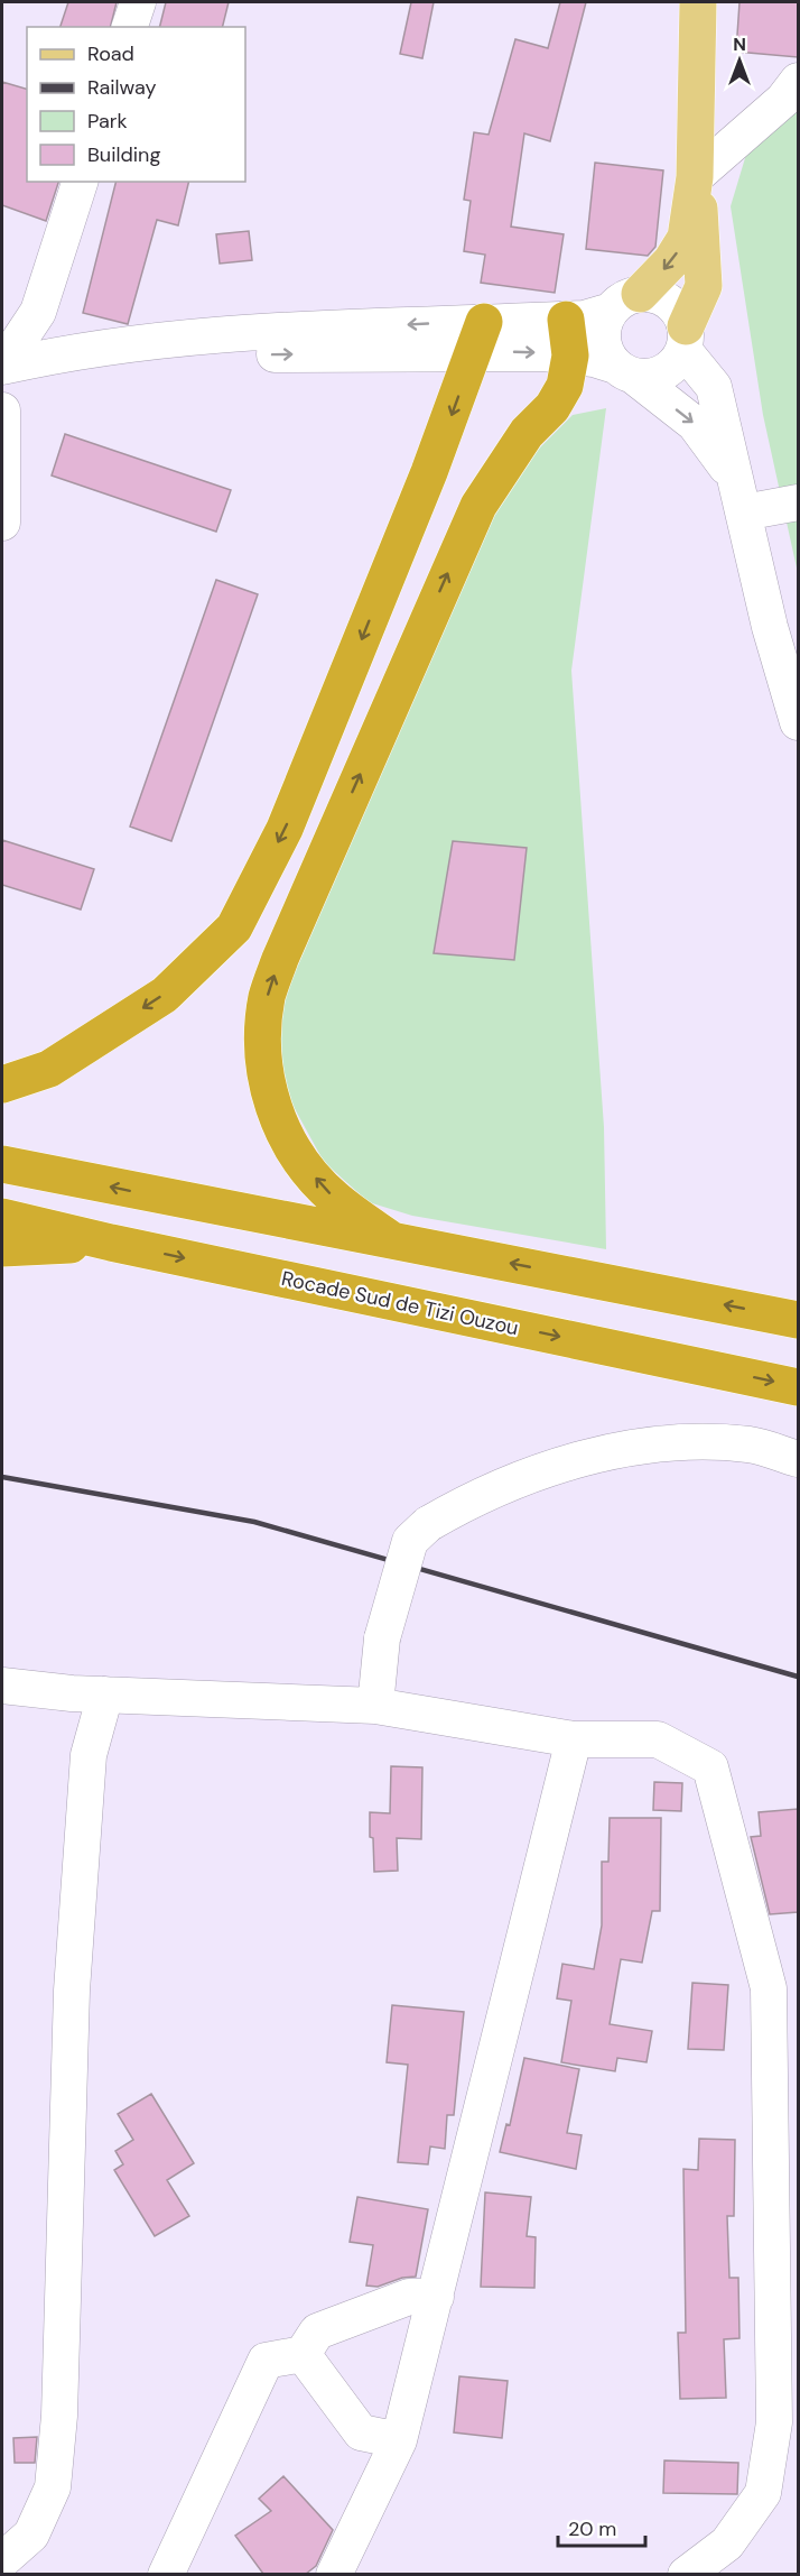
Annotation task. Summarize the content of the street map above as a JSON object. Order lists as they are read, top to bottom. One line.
{"streets":{"highway":["Rocade Sud de Tizi Ouzou"]},"legend":["Road","Railway","Park","Building"],"scale_bar":"20 m","north":"top"}
